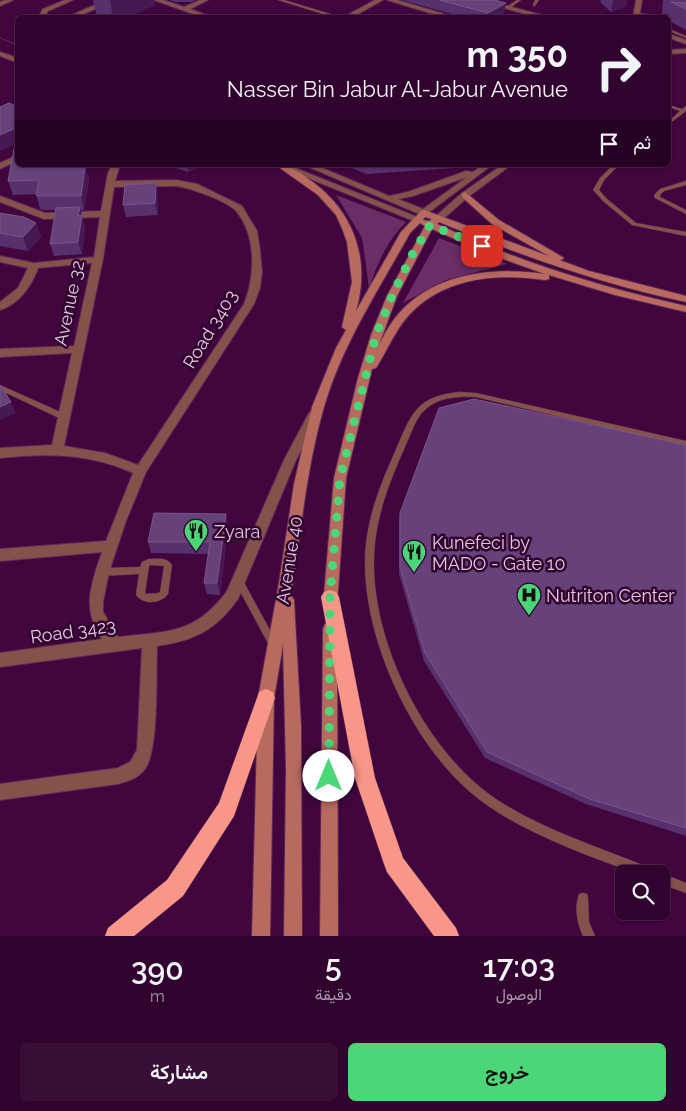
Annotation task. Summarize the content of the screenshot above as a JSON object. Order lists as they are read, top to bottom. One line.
{"streets":{"main road":["Avenue 40"],"street":["Avenue 32","Road 3403","Road 3423"]},"crossings":[["Avenue 32","Road 3403"],["Avenue 40","Road 3423"]],"places":{"restaurant":["Zyara","Kunefeci by MADO - Gate 10"],"hospital":["Nutriton Center"]},"page":{"turn":["350 m","Nasser Bin Jabur Al-Jabur Avenue"],"then":"ثم","eta":["17:03","الوصول","5","دقيقة","390","m"],"buttons":["خروج","مشاركة"]}}
